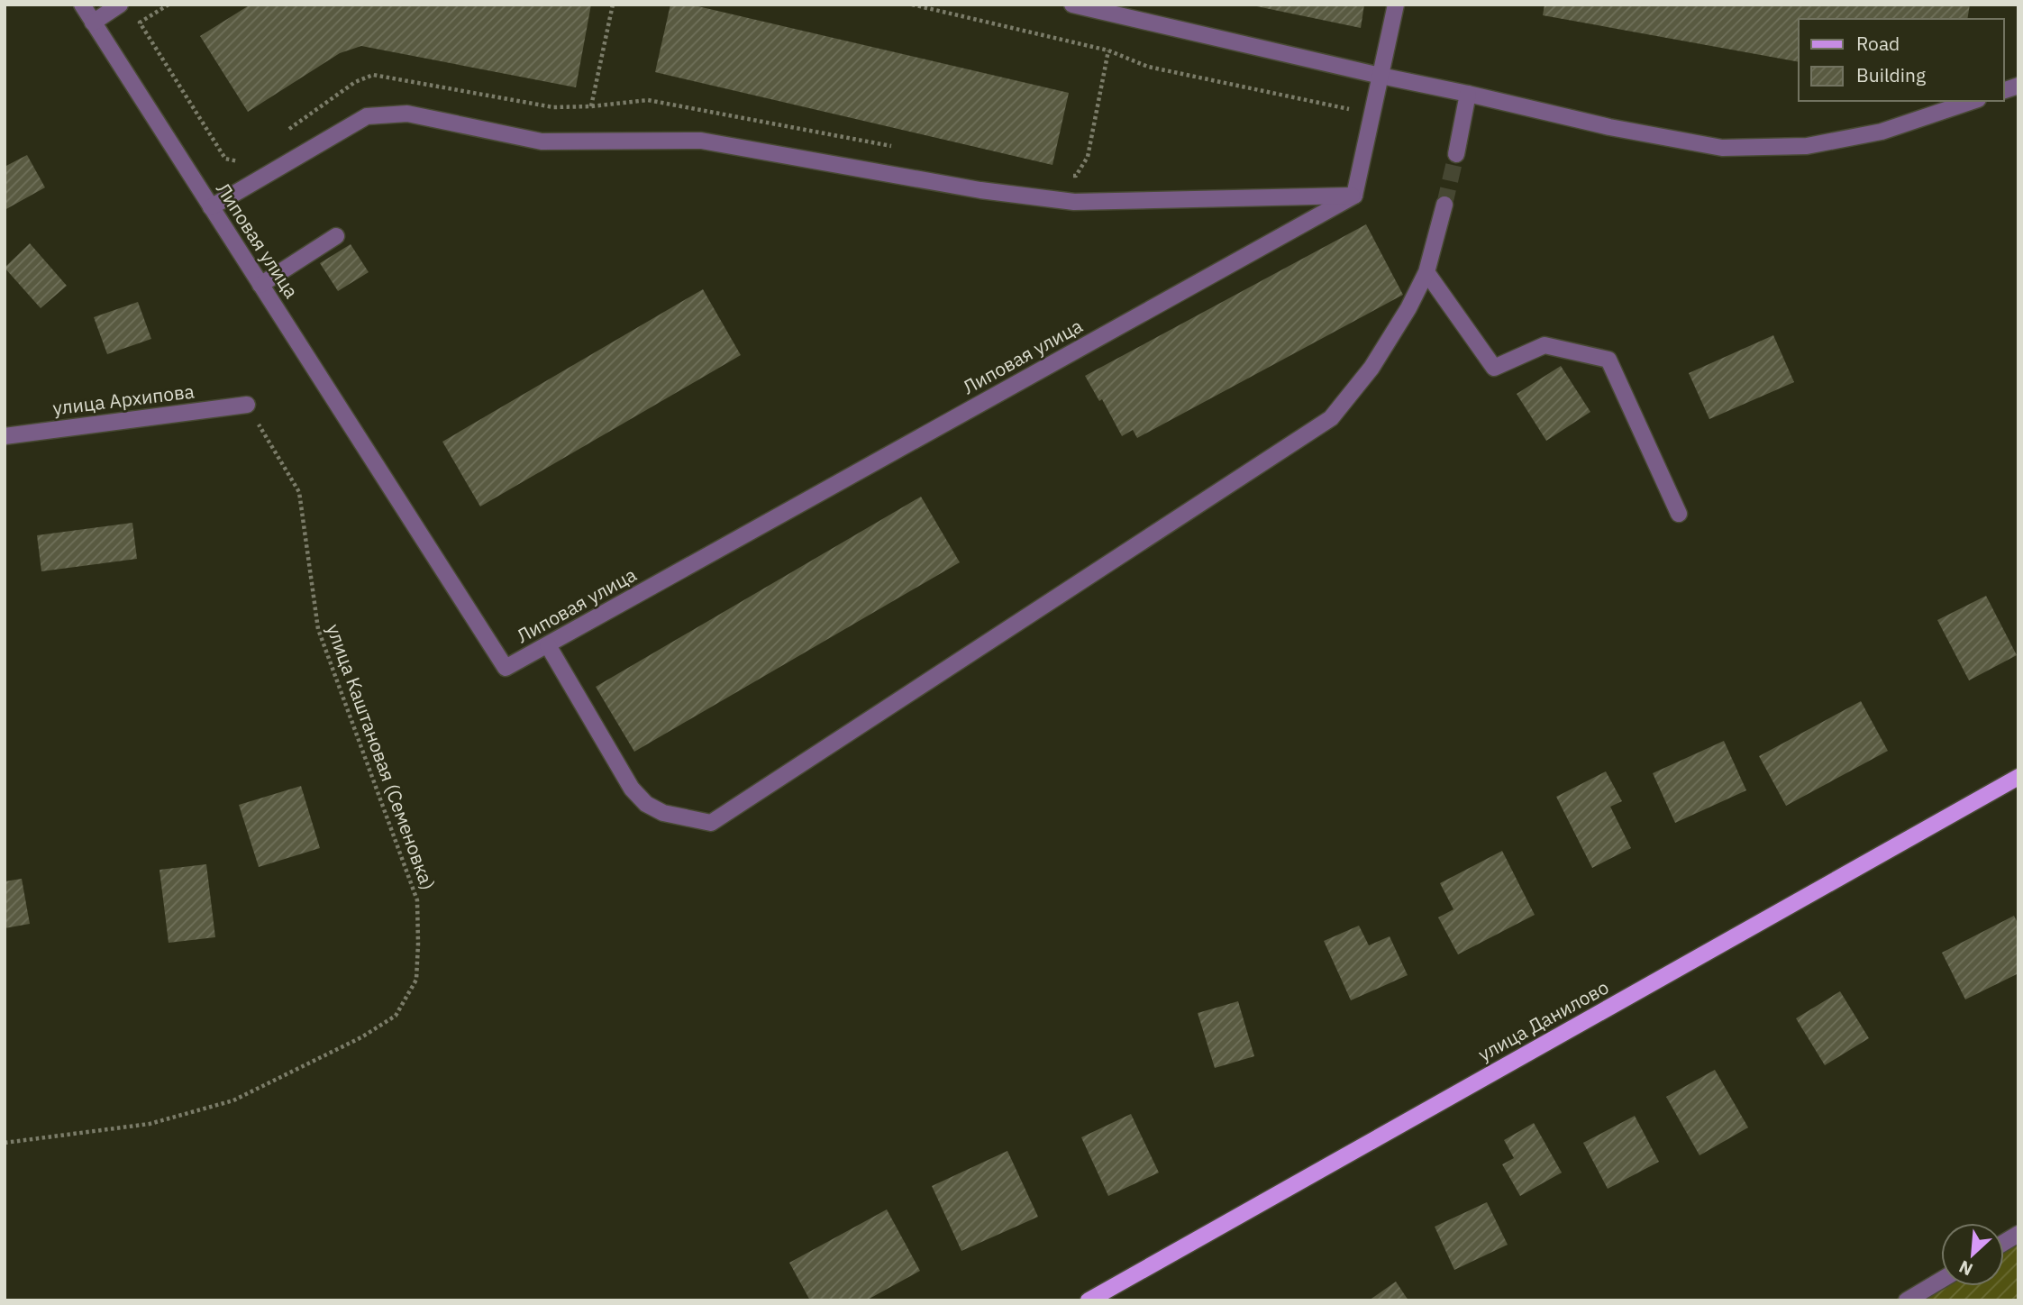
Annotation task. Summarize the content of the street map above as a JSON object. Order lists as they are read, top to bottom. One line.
{"streets":{"main road":["улица Данилово"],"street":["Липовая улица","улица Архипова"],"path":["улица Каштановая (Семеновка)"]},"crossings":[["улица Архипова","улица Каштановая (Семеновка)"]],"legend":["Road","Building"],"north":"bottom left"}
